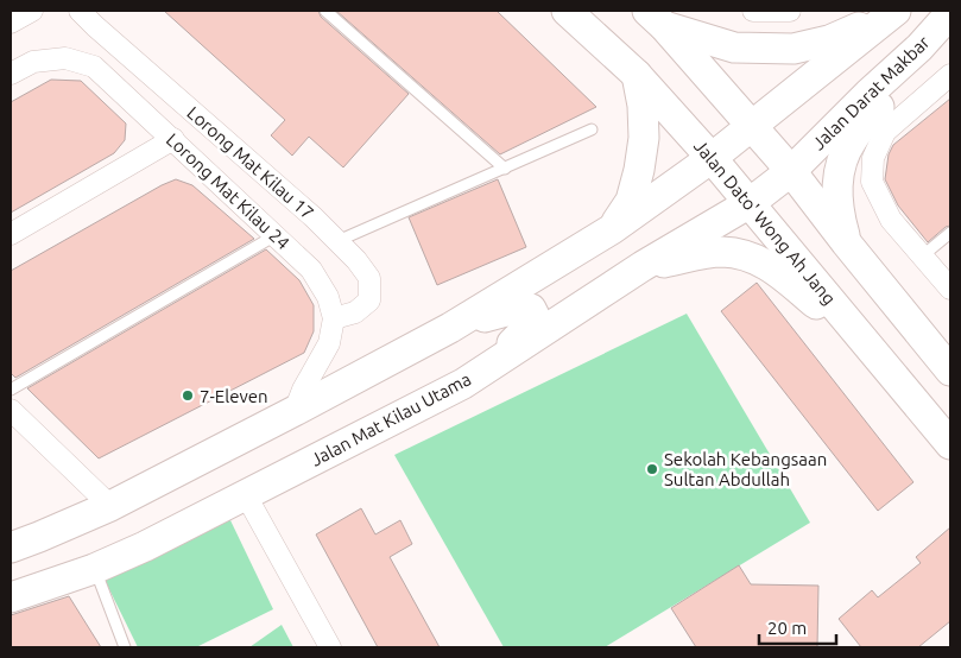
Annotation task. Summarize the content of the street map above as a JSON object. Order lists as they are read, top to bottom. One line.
{"streets":{"street":["Jalan Darat Makbar","Lorong Mat Kilau 17","Lorong Mat Kilau 24","Jalan Dato' Wong Ah Jang","Jalan Mat Kilau Utama"]},"crossings":[["Jalan Darat Makbar","Jalan Dato' Wong Ah Jang"],["Jalan Darat Makbar","Jalan Mat Kilau Utama"],["Lorong Mat Kilau 17","Lorong Mat Kilau 24"],["Jalan Dato' Wong Ah Jang","Jalan Mat Kilau Utama"]],"places":["7-Eleven","Sekolah Kebangsaan Sultan Abdullah"],"scale_bar":"20 m"}
